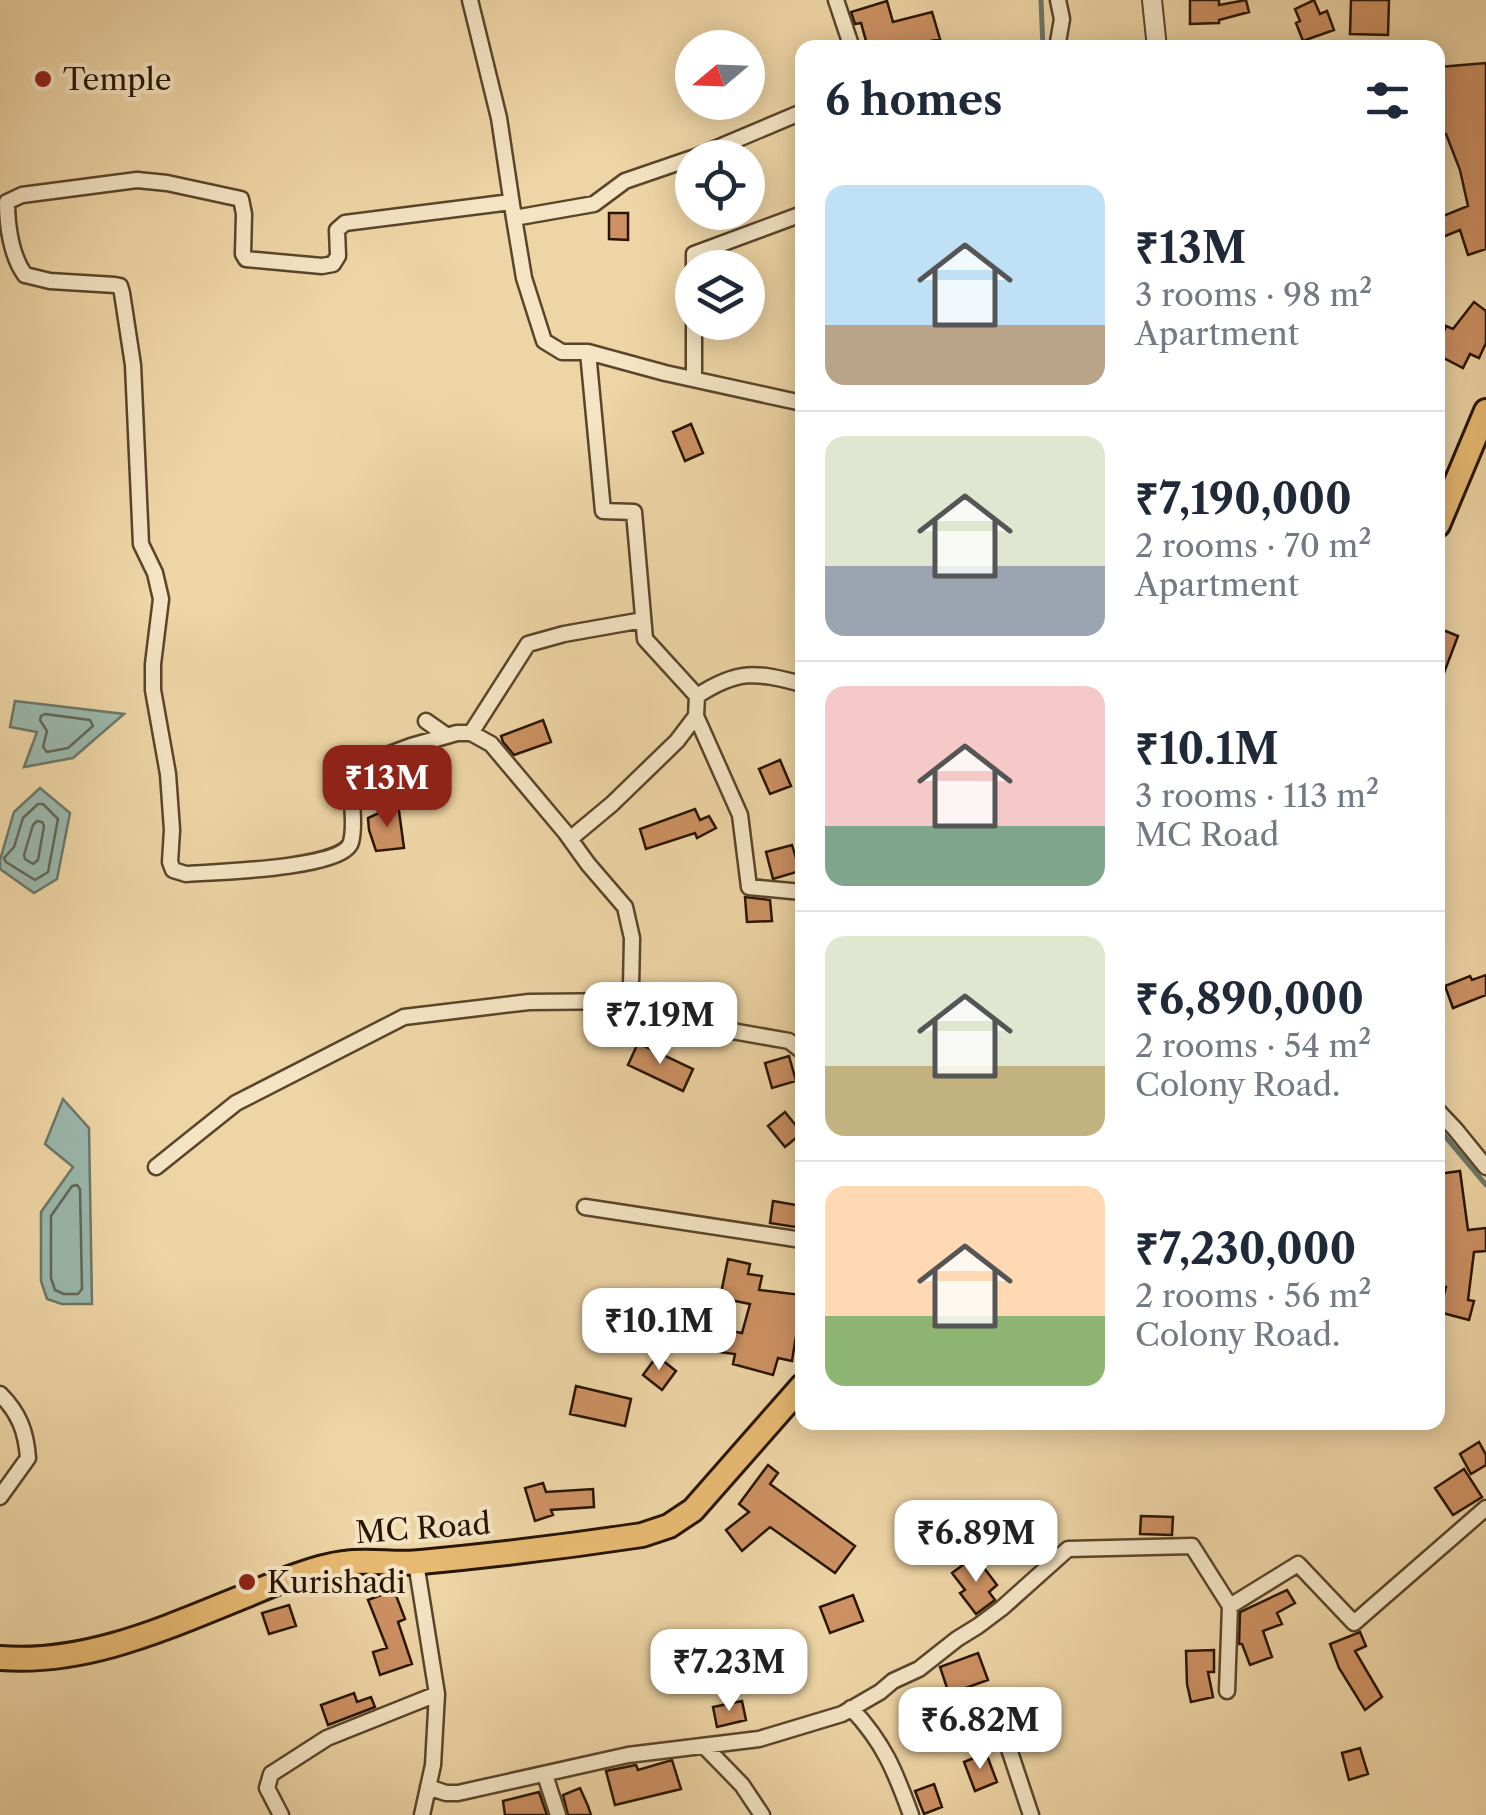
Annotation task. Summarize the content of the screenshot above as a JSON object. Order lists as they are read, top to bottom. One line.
{"streets":{"main road":["MC Road"]},"places":["Temple","Kurishadi"],"north":"left","page":{"heading":"6 homes","list":[{"name":"₹13M","note":"3 rooms · 98 m² · Apartment"},{"name":"₹7,190,000","note":"2 rooms · 70 m² · Apartment"},{"name":"₹10.1M","note":"3 rooms · 113 m² · MC Road"},{"name":"₹6,890,000","note":"2 rooms · 54 m² · Colony Road."},{"name":"₹7,230,000","note":"2 rooms · 56 m² · Colony Road."}],"price":["₹13M","₹7.19M","₹10.1M","₹6.89M","₹7.23M","₹6.82M"]}}
